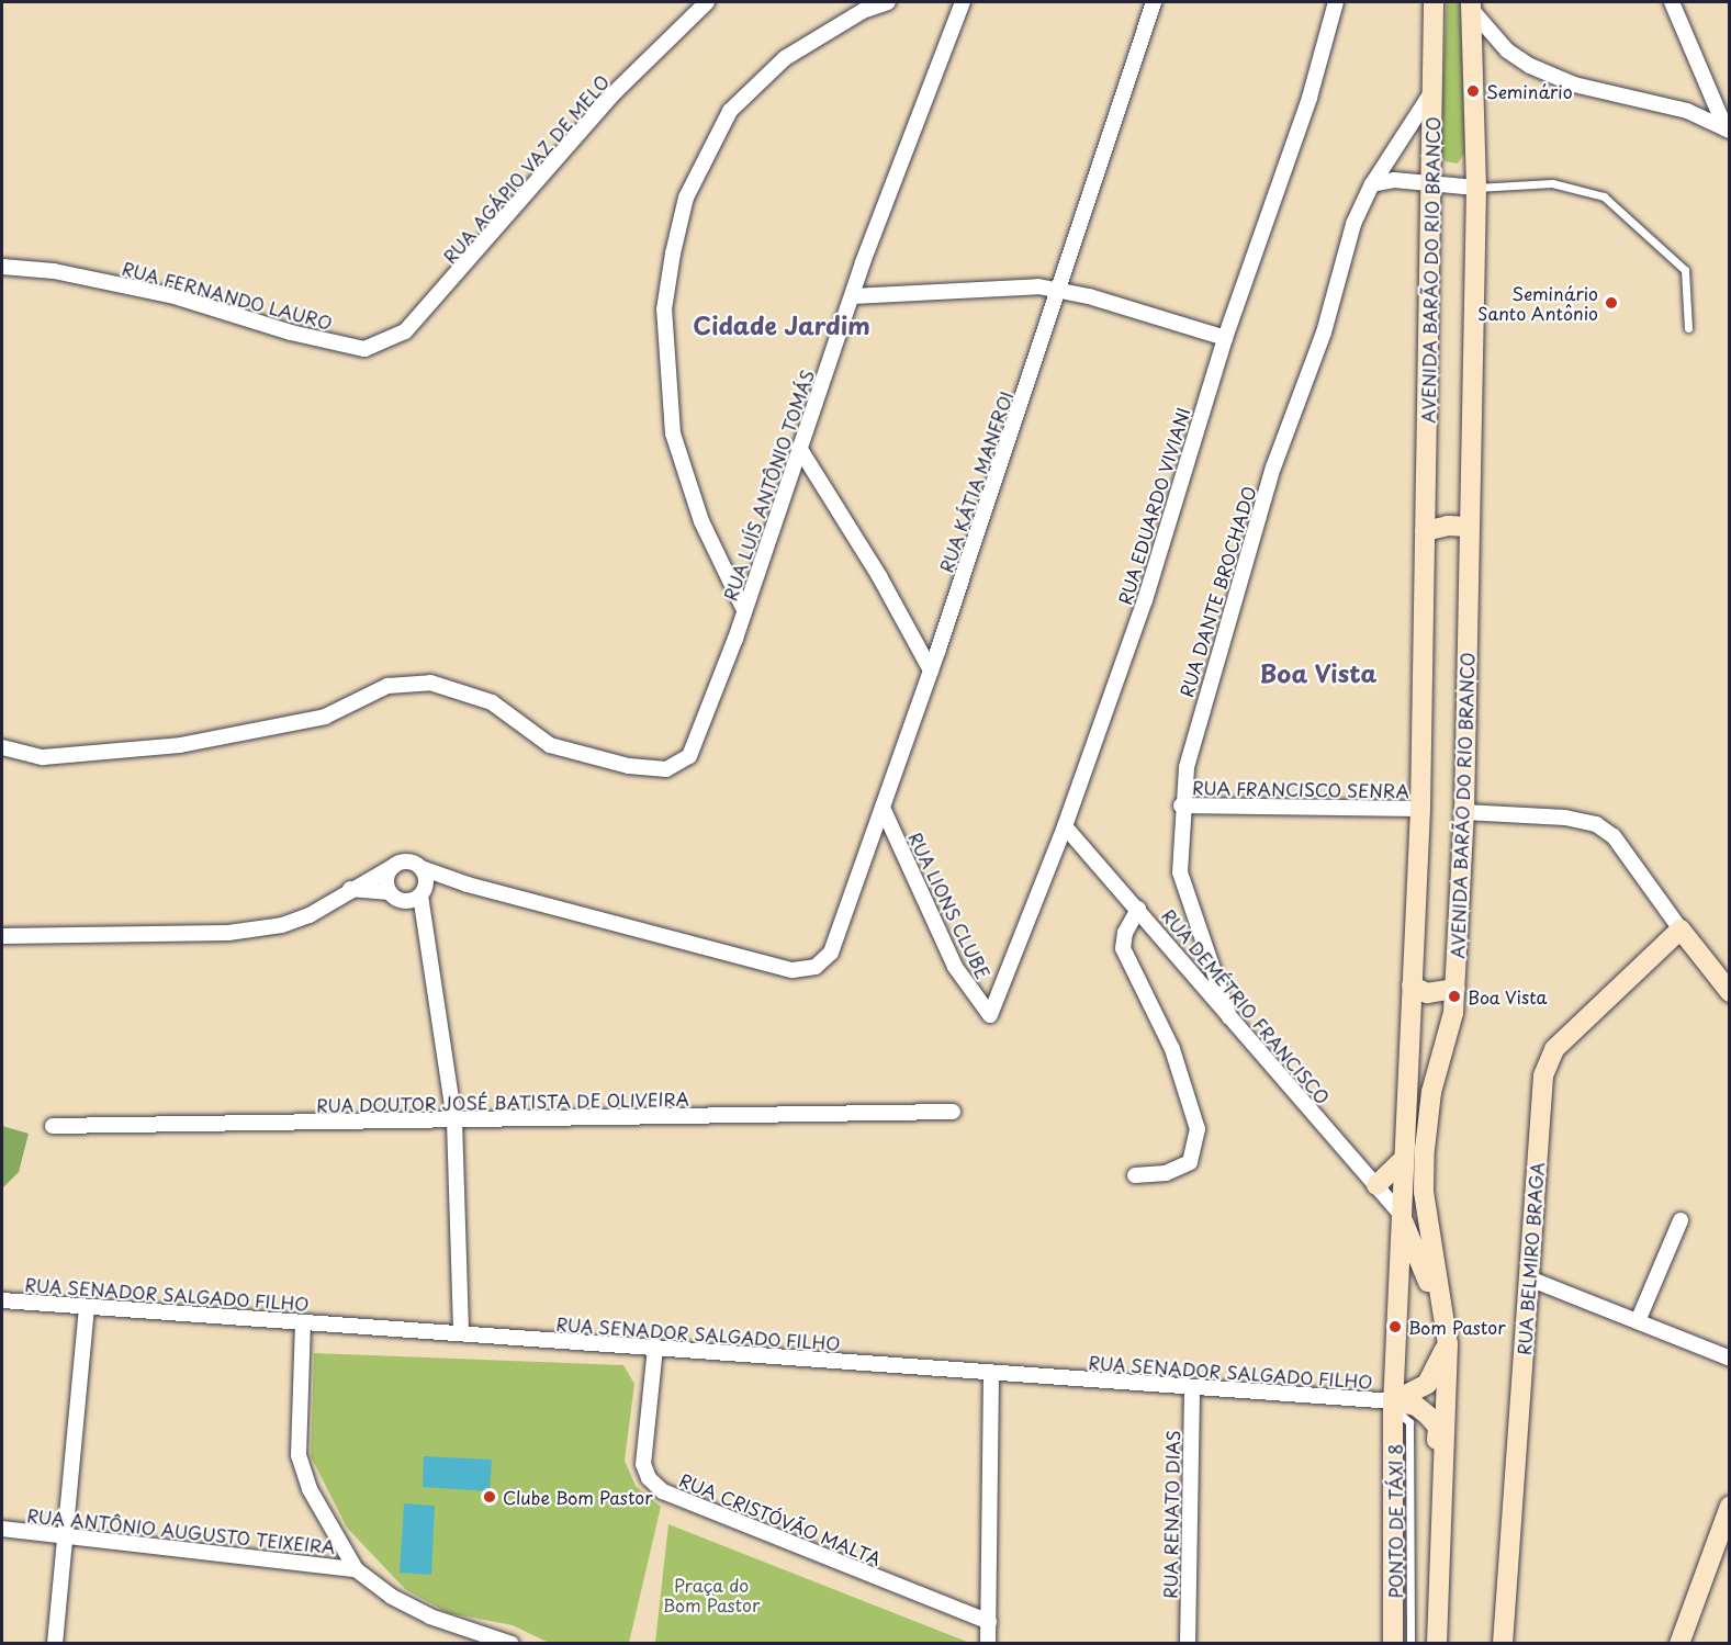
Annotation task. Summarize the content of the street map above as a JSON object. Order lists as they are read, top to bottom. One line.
{"streets":{"main road":["AVENIDA BARÃO DO RIO BRANCO","RUA BELMIRO BRAGA"],"street":["RUA AGÁPIO VAZ DE MELO","RUA FERNANDO LAURO","RUA KÁTIA MANFROI","RUA LUÍS ANTÔNIO TOMÁS","RUA EDUARDO VIVIANI","RUA DANTE BROCHADO","RUA FRANCISCO SENRA","RUA LIONS CLUBE","RUA DEMÉTRIO FRANCISCO","RUA DOUTOR JOSÉ BATISTA DE OLIVEIRA","RUA SENADOR SALGADO FILHO","RUA RENATO DIAS","RUA CRISTÓVÃO MALTA","RUA ANTÔNIO AUGUSTO TEIXEIRA"],"lane":["PONTO DE TÁXI 8"]},"crossings":[["RUA AGÁPIO VAZ DE MELO","RUA FERNANDO LAURO"],["AVENIDA BARÃO DO RIO BRANCO","RUA DANTE BROCHADO"],["AVENIDA BARÃO DO RIO BRANCO","RUA FRANCISCO SENRA"],["AVENIDA BARÃO DO RIO BRANCO","RUA DEMÉTRIO FRANCISCO"],["AVENIDA BARÃO DO RIO BRANCO","RUA SENADOR SALGADO FILHO"],["AVENIDA BARÃO DO RIO BRANCO","PONTO DE TÁXI 8"],["RUA KÁTIA MANFROI","RUA LIONS CLUBE"],["RUA EDUARDO VIVIANI","RUA LIONS CLUBE"],["RUA EDUARDO VIVIANI","RUA DEMÉTRIO FRANCISCO"],["RUA DANTE BROCHADO","RUA FRANCISCO SENRA"],["RUA DANTE BROCHADO","RUA DEMÉTRIO FRANCISCO"],["RUA SENADOR SALGADO FILHO","RUA RENATO DIAS"],["RUA SENADOR SALGADO FILHO","RUA CRISTÓVÃO MALTA"],["RUA SENADOR SALGADO FILHO","PONTO DE TÁXI 8"]],"districts":["Cidade Jardim","Boa Vista"],"parks":["Praça do Bom Pastor"],"places":["Seminário","Seminário Santo Antônio","Boa Vista","Bom Pastor","Clube Bom Pastor"]}
